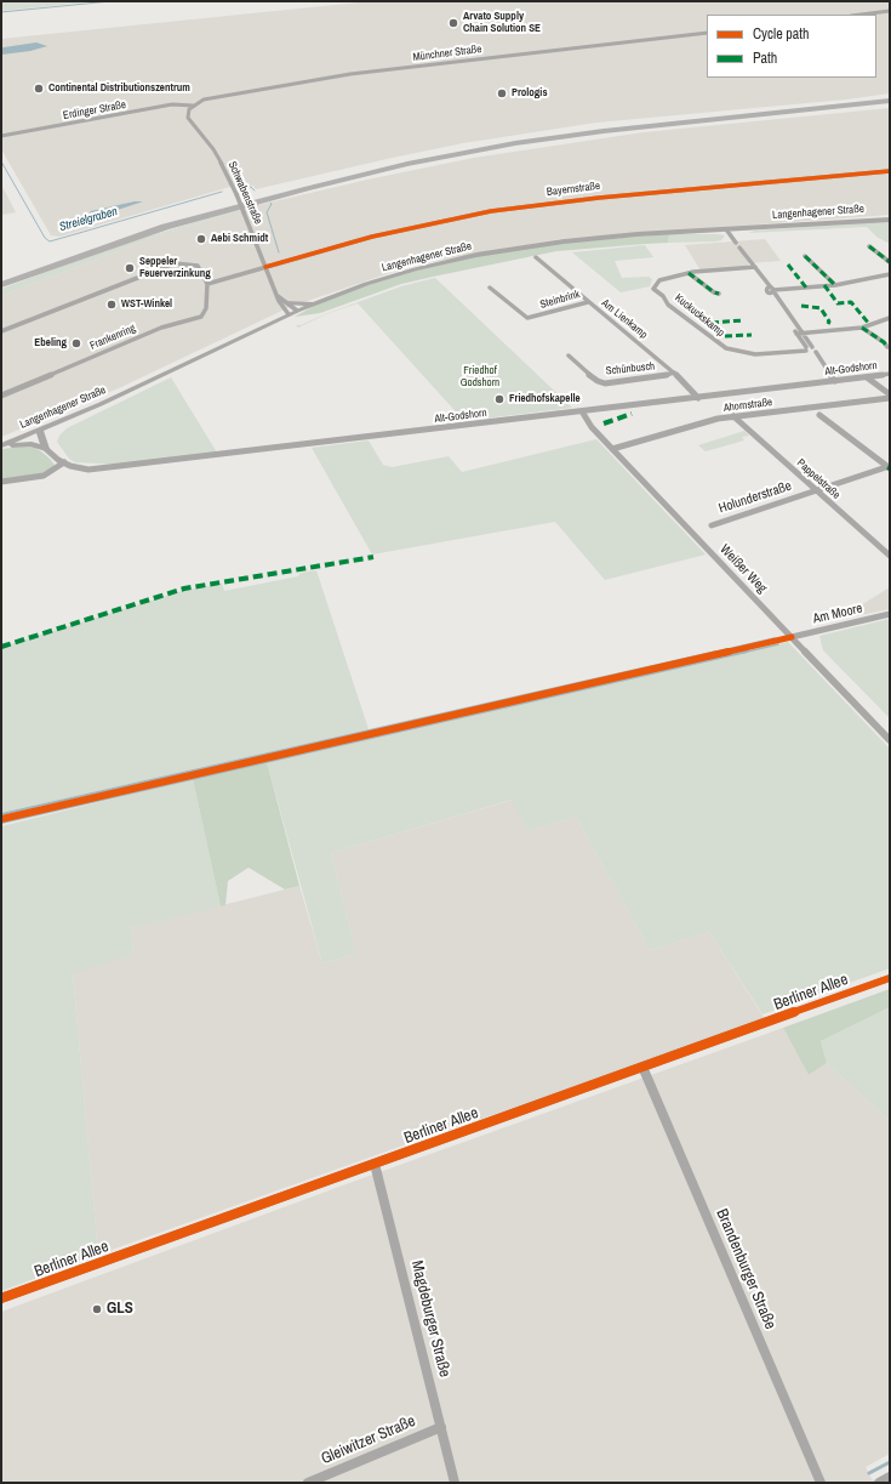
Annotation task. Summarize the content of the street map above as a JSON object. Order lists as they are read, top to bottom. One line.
{"streets":{"main road":["Langenhagener Straße"],"street":["Münchner Straße","Erdinger Straße","Bayernstraße","Schwabenstraße","Steinbrink","Kuckuckskamp","Am Lienkamp","Frankenring","Schünbusch","Alt-Godshorn","Ahornstraße","Pappelstraße","Holunderstraße","Weißer Weg","Am Moore","Berliner Allee","Brandenburger Straße","Magdeburger Straße","Gleiwitzer Straße"]},"crossings":[["Münchner Straße","Erdinger Straße"],["Münchner Straße","Schwabenstraße"],["Erdinger Straße","Schwabenstraße"],["Bayernstraße","Schwabenstraße"],["Schwabenstraße","Langenhagener Straße"],["Steinbrink","Am Lienkamp"],["Am Lienkamp","Schünbusch"],["Am Lienkamp","Alt-Godshorn"],["Alt-Godshorn","Weißer Weg"],["Ahornstraße","Pappelstraße"],["Ahornstraße","Weißer Weg"],["Pappelstraße","Holunderstraße"],["Weißer Weg","Am Moore"],["Berliner Allee","Brandenburger Straße"],["Berliner Allee","Magdeburger Straße"],["Magdeburger Straße","Gleiwitzer Straße"]],"water":["Streielgraben"],"parks":["Friedhof Godshorn"],"places":["Arvato Supply Chain Solution SE","Continental Distributionszentrum","Prologis","Aebi Schmidt","Seppeler Feuerverzinkung","WST-Winkel","Ebeling","Friedhofskapelle","GLS"],"legend":["Cycle path","Path"]}
